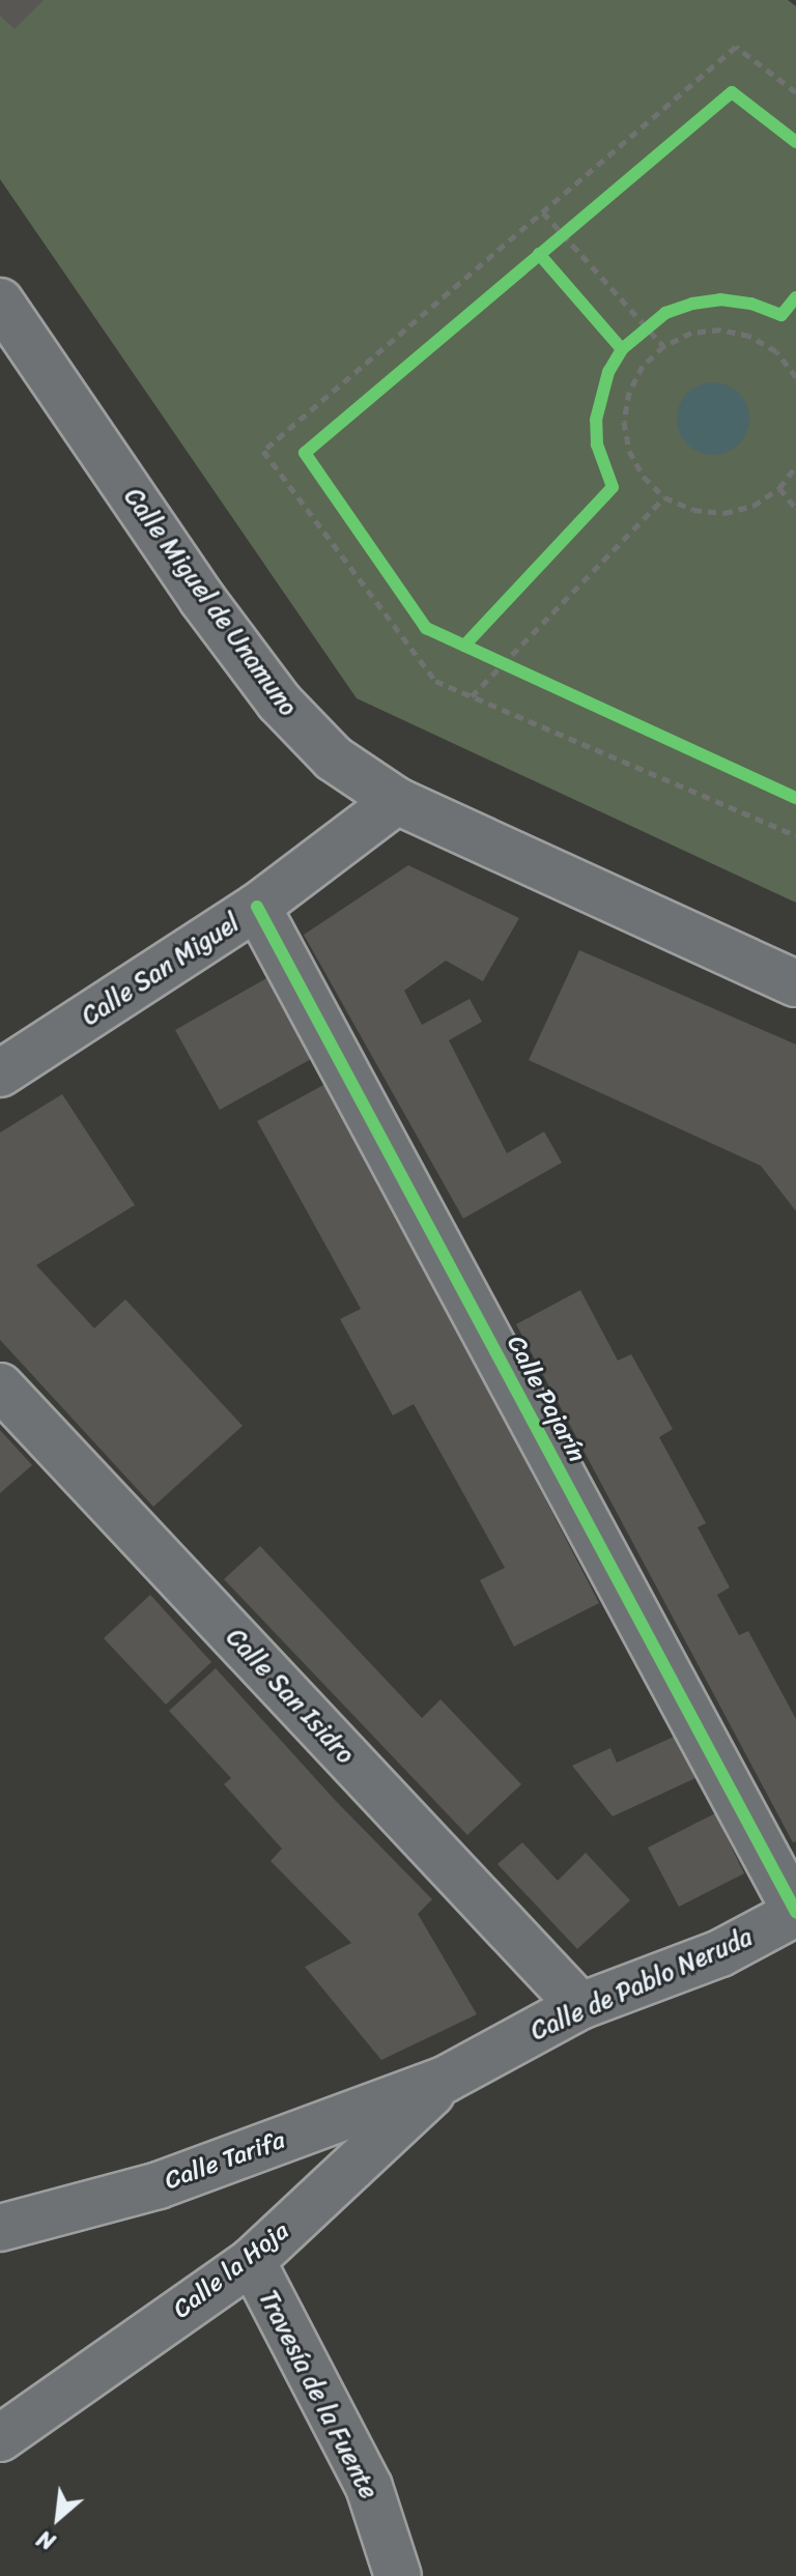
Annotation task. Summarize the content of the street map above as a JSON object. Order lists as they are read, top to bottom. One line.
{"streets":{"street":["Calle Miguel de Unamuno","Calle San Miguel","Calle Pajarín","Calle San Isidro","Calle de Pablo Neruda","Calle Tarifa","Calle la Hoja","Travesía de la Fuente"]},"crossings":[["Calle Miguel de Unamuno","Calle San Miguel"],["Calle San Miguel","Calle Pajarín"],["Calle Pajarín","Calle de Pablo Neruda"],["Calle San Isidro","Calle de Pablo Neruda"],["Calle de Pablo Neruda","Calle Tarifa"],["Calle de Pablo Neruda","Calle la Hoja"],["Calle Tarifa","Calle la Hoja"],["Calle la Hoja","Travesía de la Fuente"]],"north":"bottom left"}
